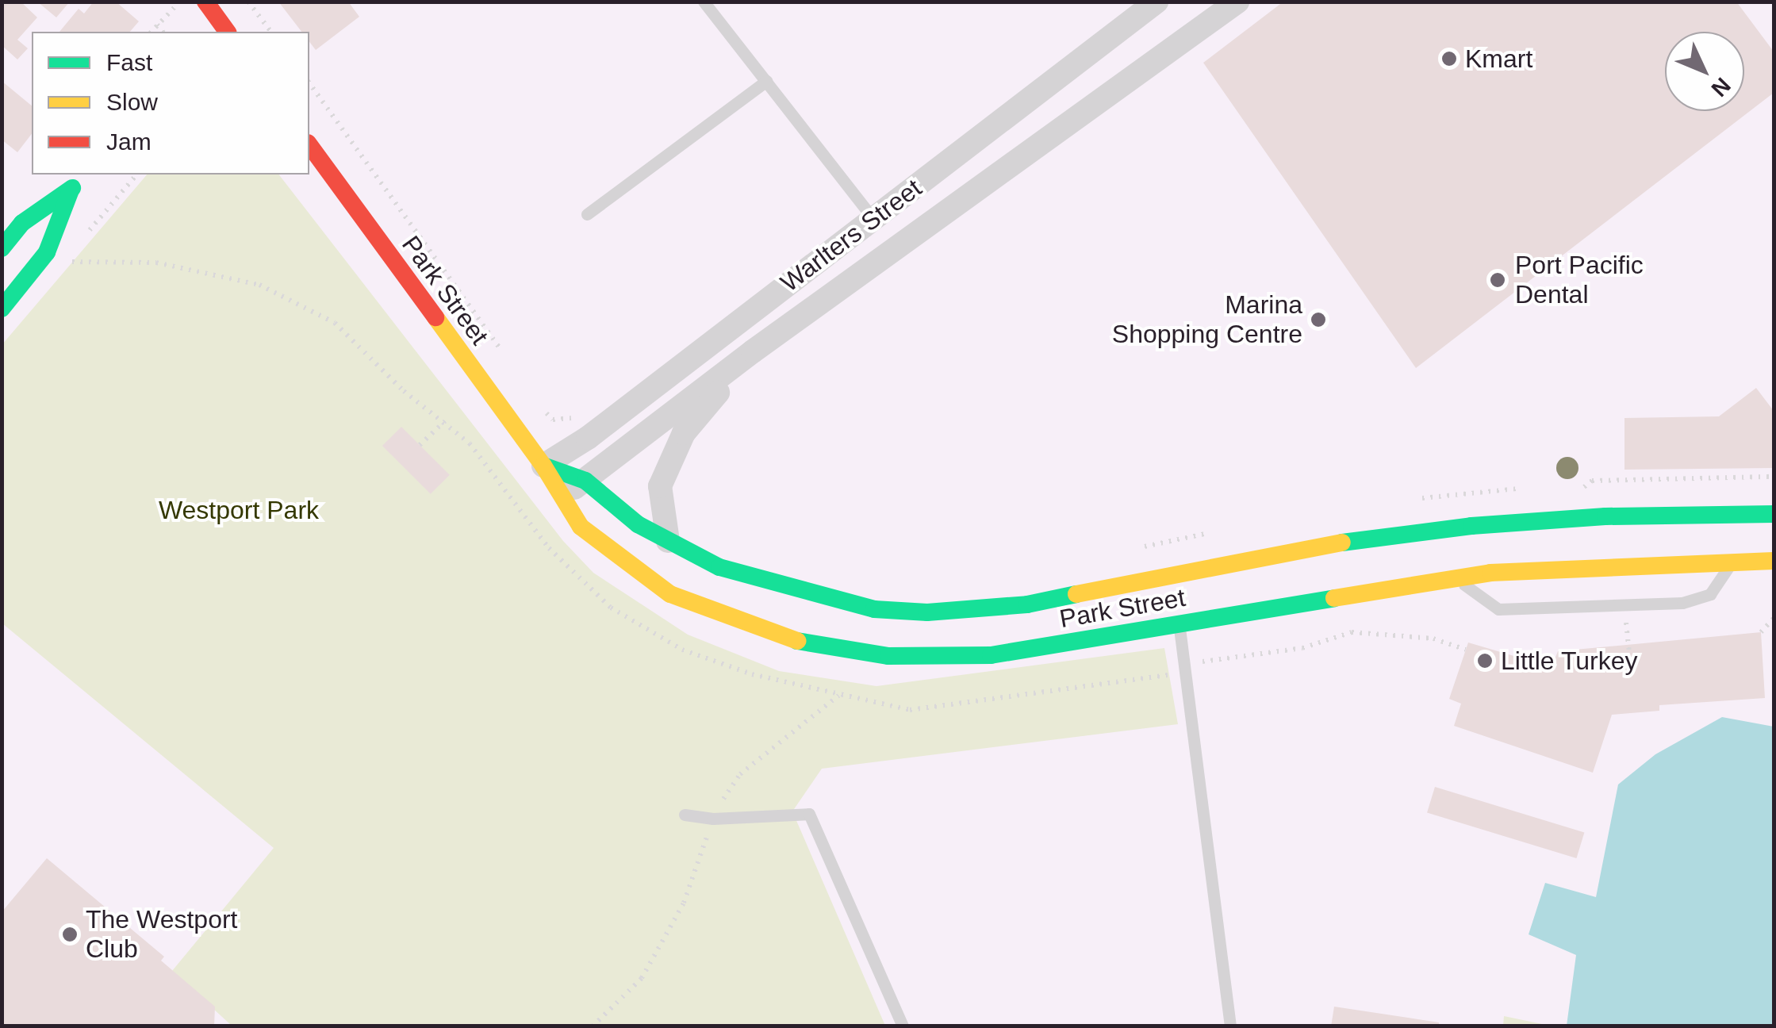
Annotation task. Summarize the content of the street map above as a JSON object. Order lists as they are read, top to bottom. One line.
{"streets":{"street":["Warlters Street","Park Street"]},"crossings":[["Warlters Street","Park Street"]],"parks":["Westport Park"],"places":["Kmart","Port Pacific Dental","Marina Shopping Centre","Little Turkey","The Westport Club"],"legend":["Fast","Slow","Jam"],"north":"bottom right"}
